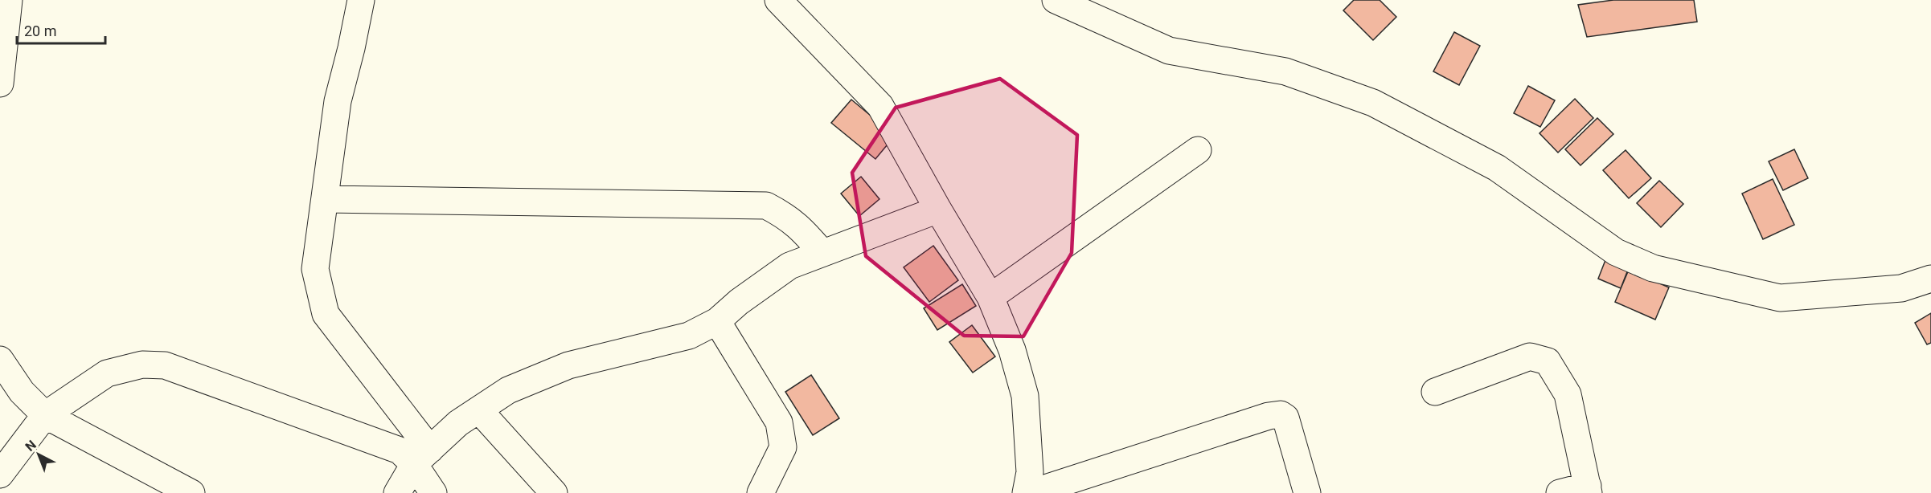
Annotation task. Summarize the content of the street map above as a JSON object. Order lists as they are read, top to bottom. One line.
{"scale_bar":"20 m","north":"top left"}
